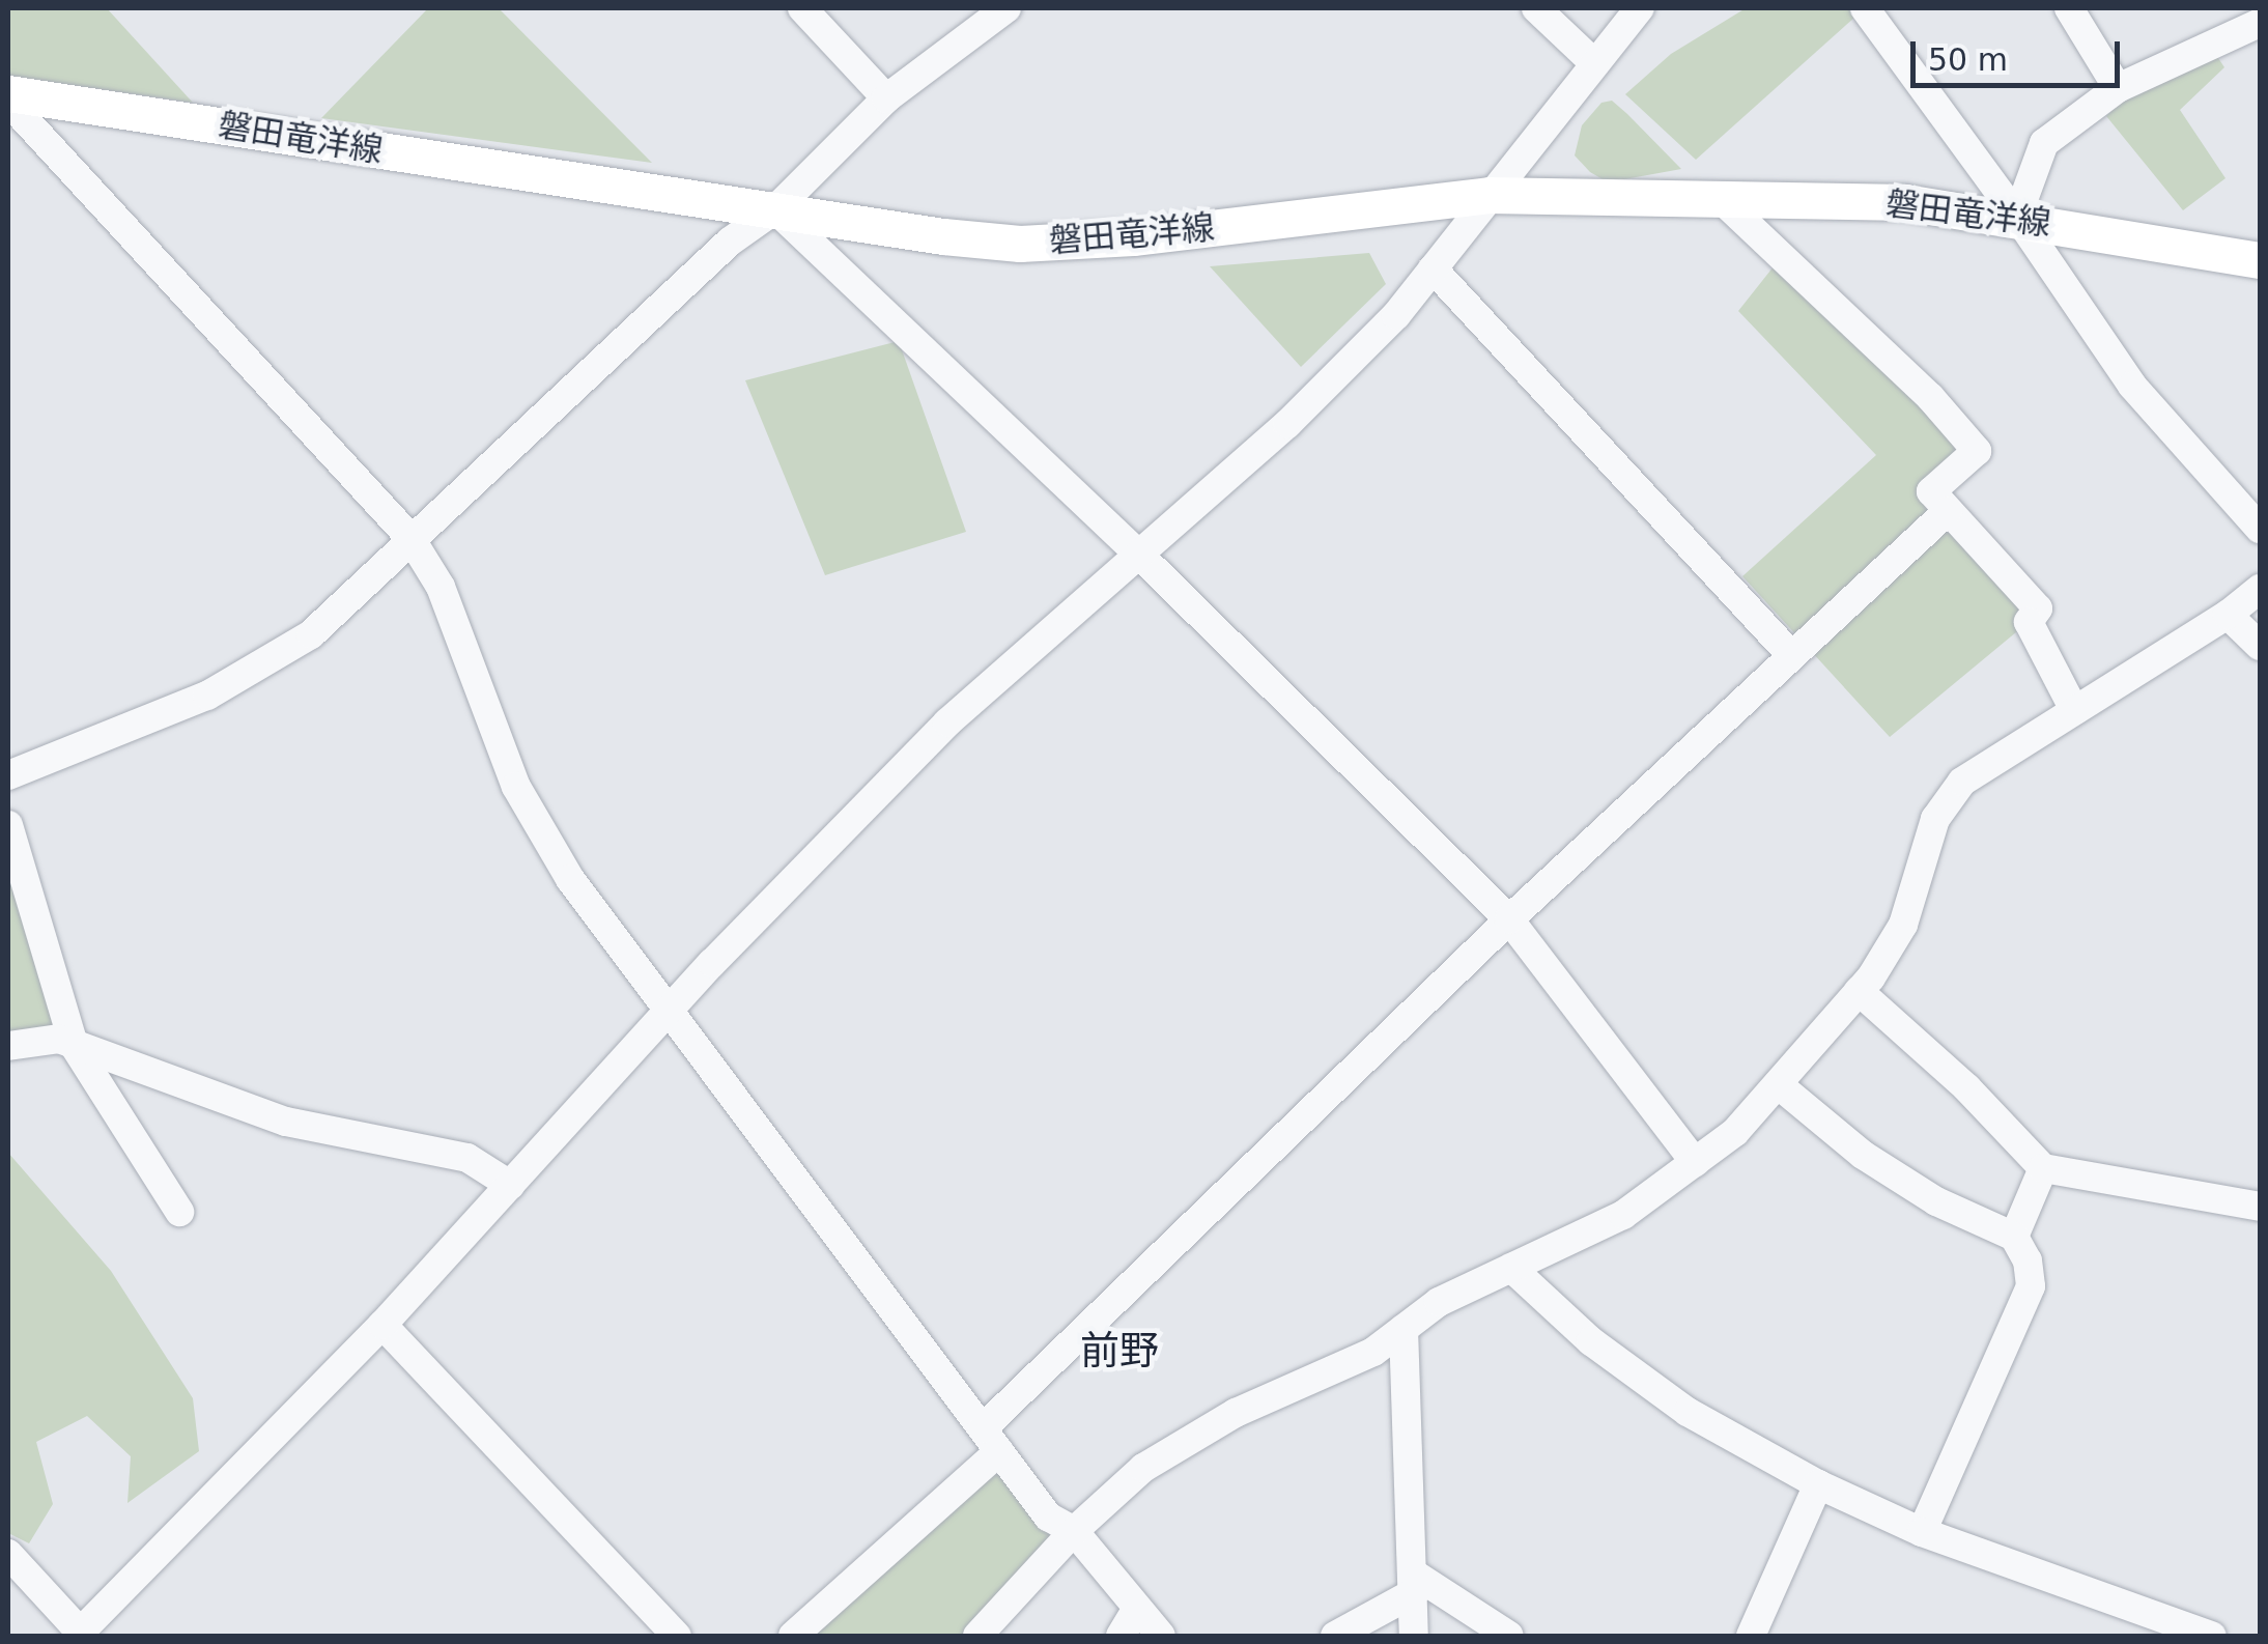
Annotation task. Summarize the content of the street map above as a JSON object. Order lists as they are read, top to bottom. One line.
{"streets":{"main road":["磐田竜洋線"]},"districts":["前野"],"scale_bar":"50 m"}
